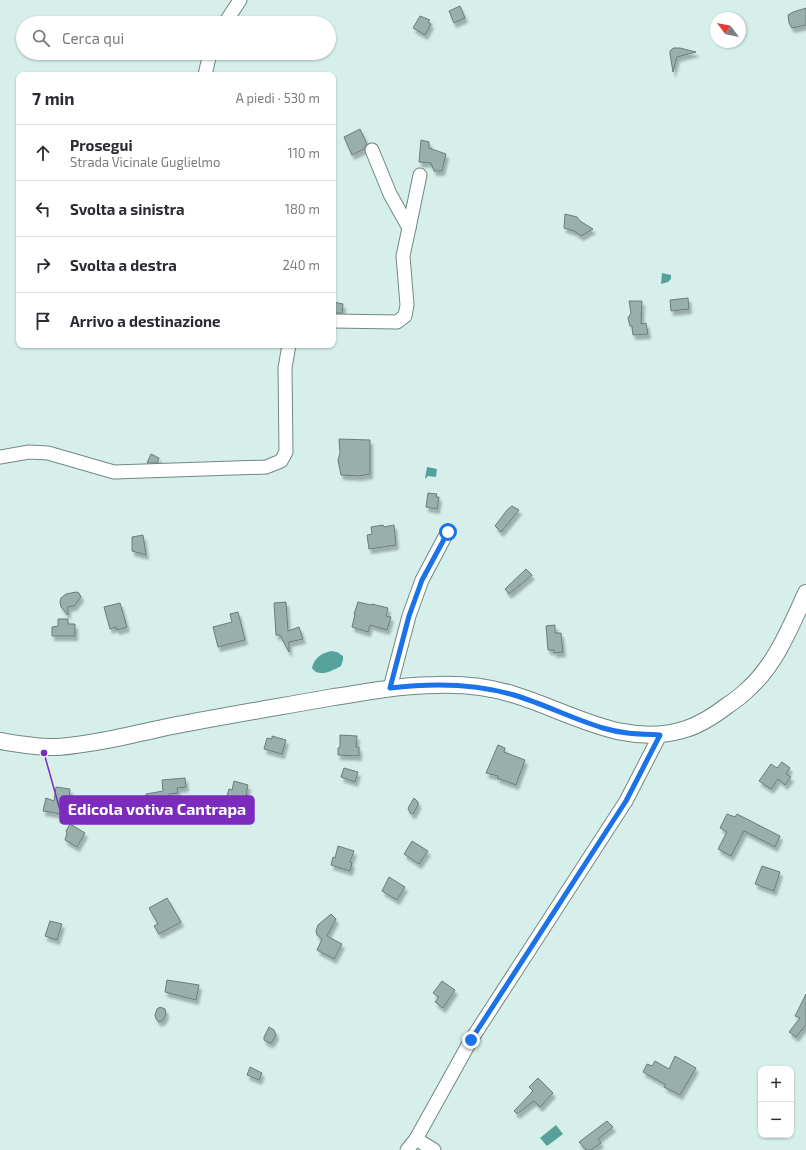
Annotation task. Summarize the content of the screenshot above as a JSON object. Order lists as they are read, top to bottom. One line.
{"places":["Edicola votiva Cantrapa"],"north":"top left","page":{"search":"Cerca qui","heading":["7 min","A piedi · 530 m"],"list":[["Prosegui","Strada Vicinale Guglielmo","110 m"],["Svolta a sinistra","180 m"],["Svolta a destra","240 m"],"Arrivo a destinazione"],"map_buttons":["+","−"]}}
